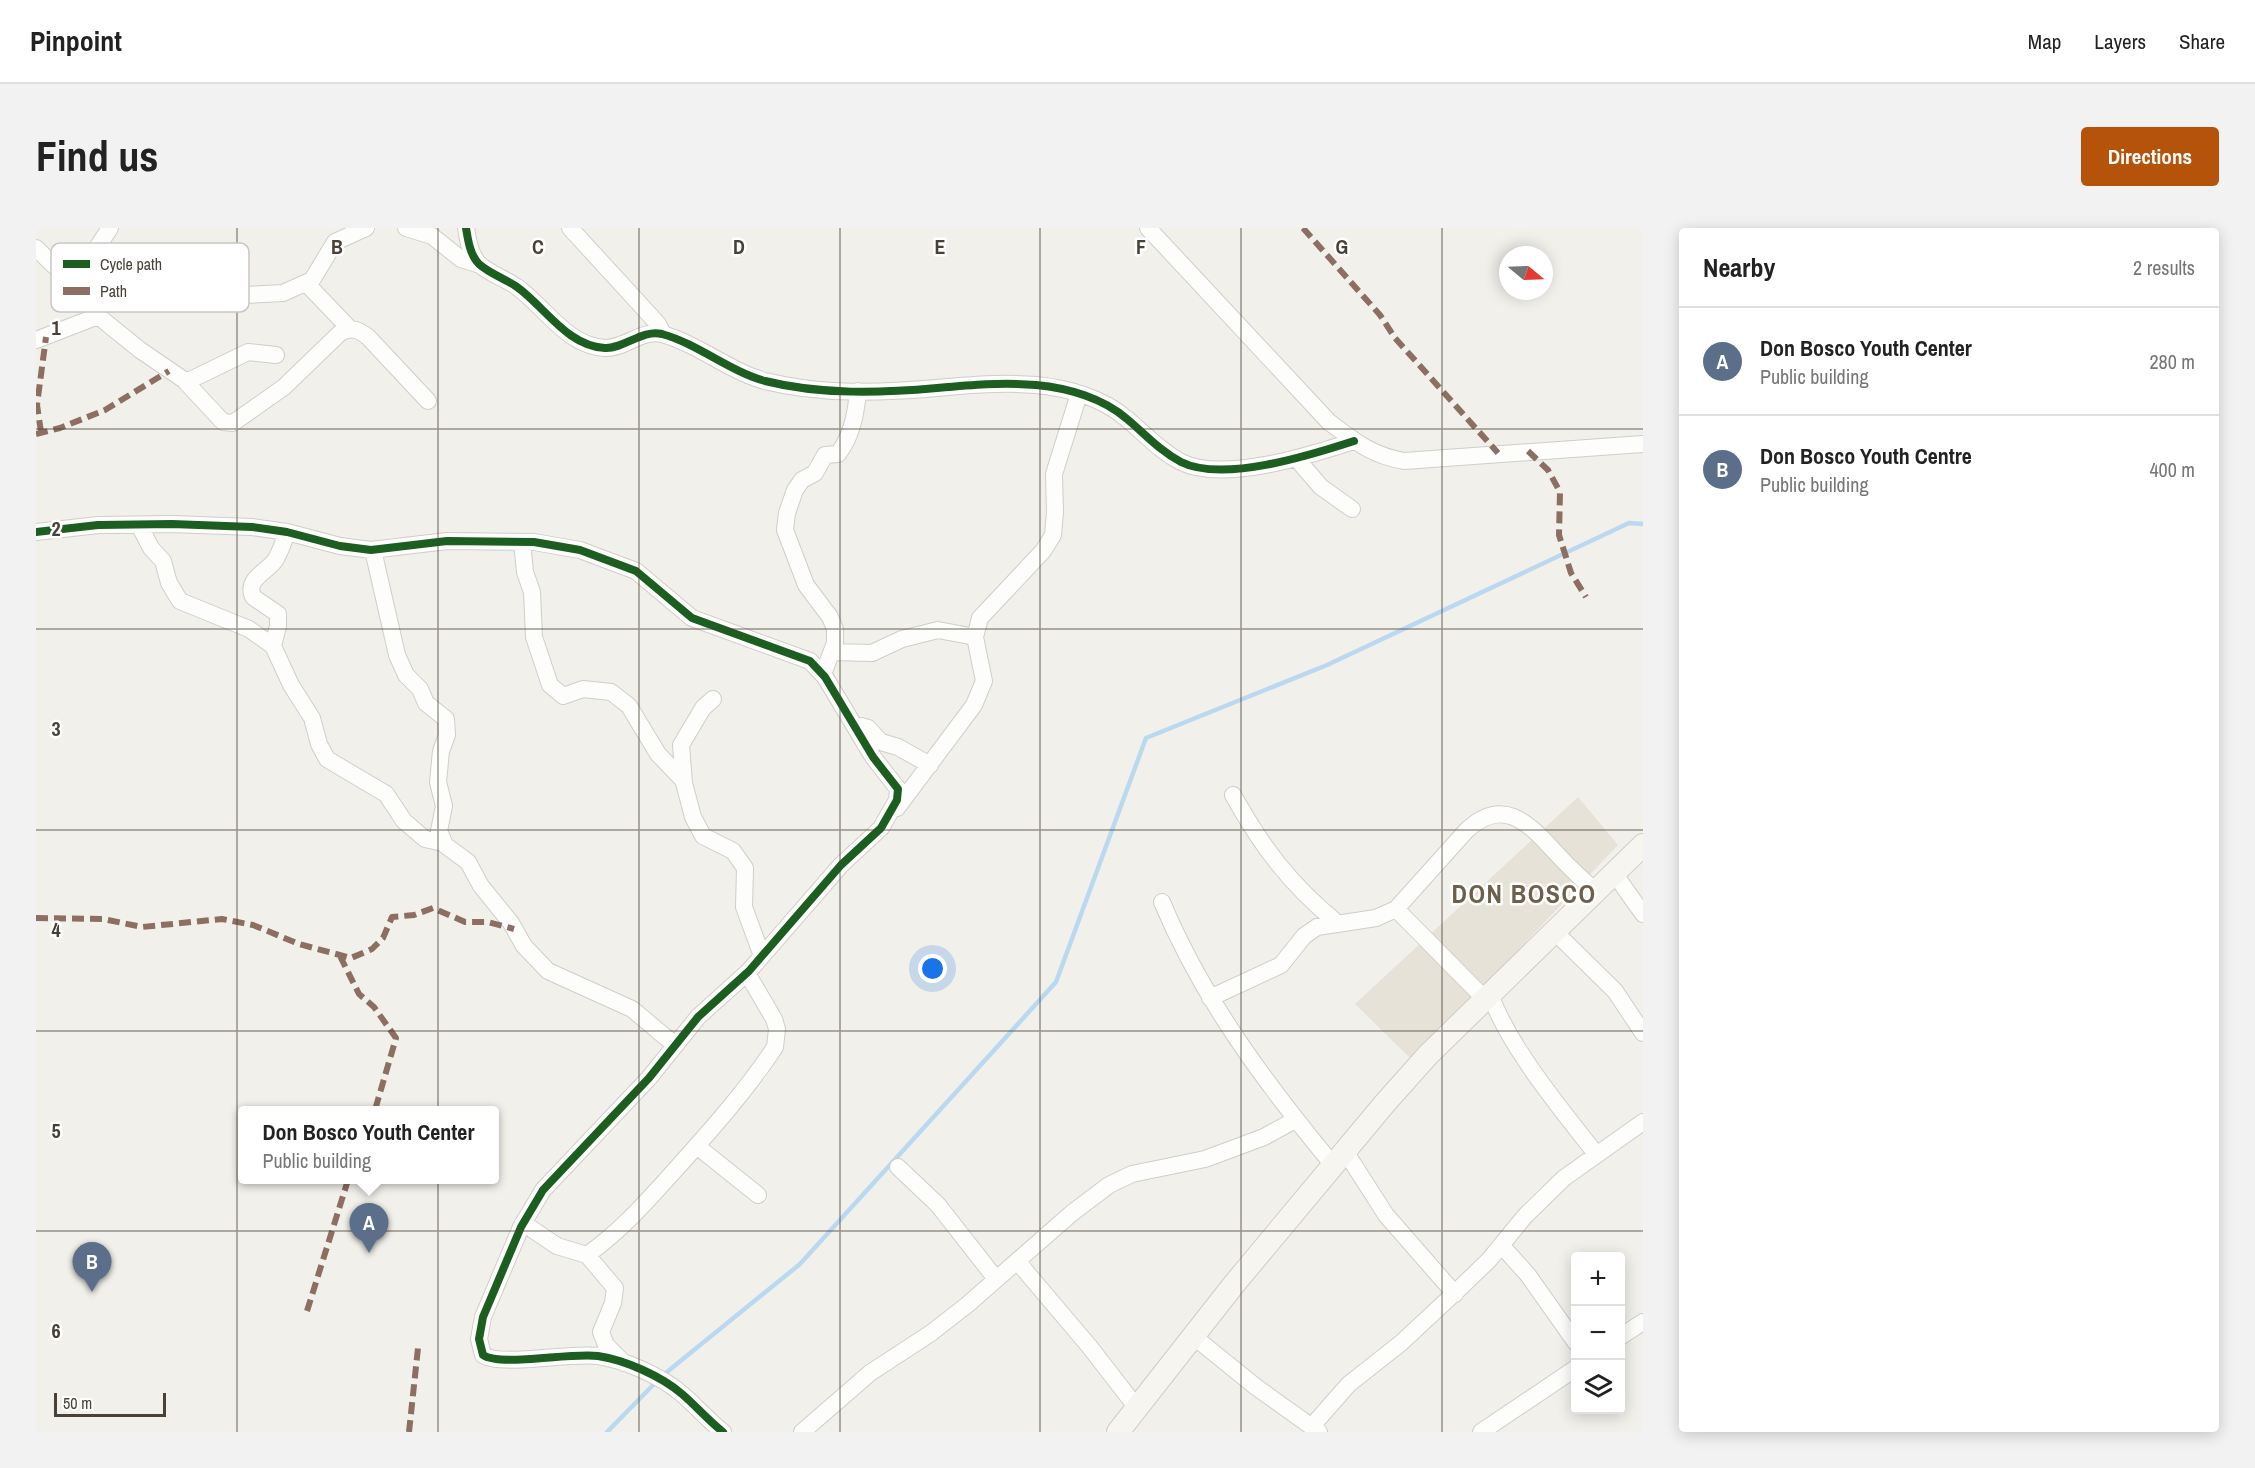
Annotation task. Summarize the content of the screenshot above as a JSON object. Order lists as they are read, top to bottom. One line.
{"districts":["DON BOSCO"],"legend":["Cycle path","Path"],"scale_bar":"50 m","north":"right","page":{"header":"Pinpoint","nav":["Map","Layers","Share"],"buttons":"Directions","title":"Find us","heading":["Nearby","2 results"],"list":[{"mark":"A","name":"Don Bosco Youth Center","note":"Public building","value":"280 m"},{"mark":"B","name":"Don Bosco Youth Centre","note":"Public building","value":"400 m"}],"popup":["Don Bosco Youth Center","Public building"],"pins":["A","B"],"map_buttons":["+","−"],"scale":"50 m"},"grid":{"columns":["B","C","D","E","F","G"],"rows":["1","2","3","4","5","6"]}}
